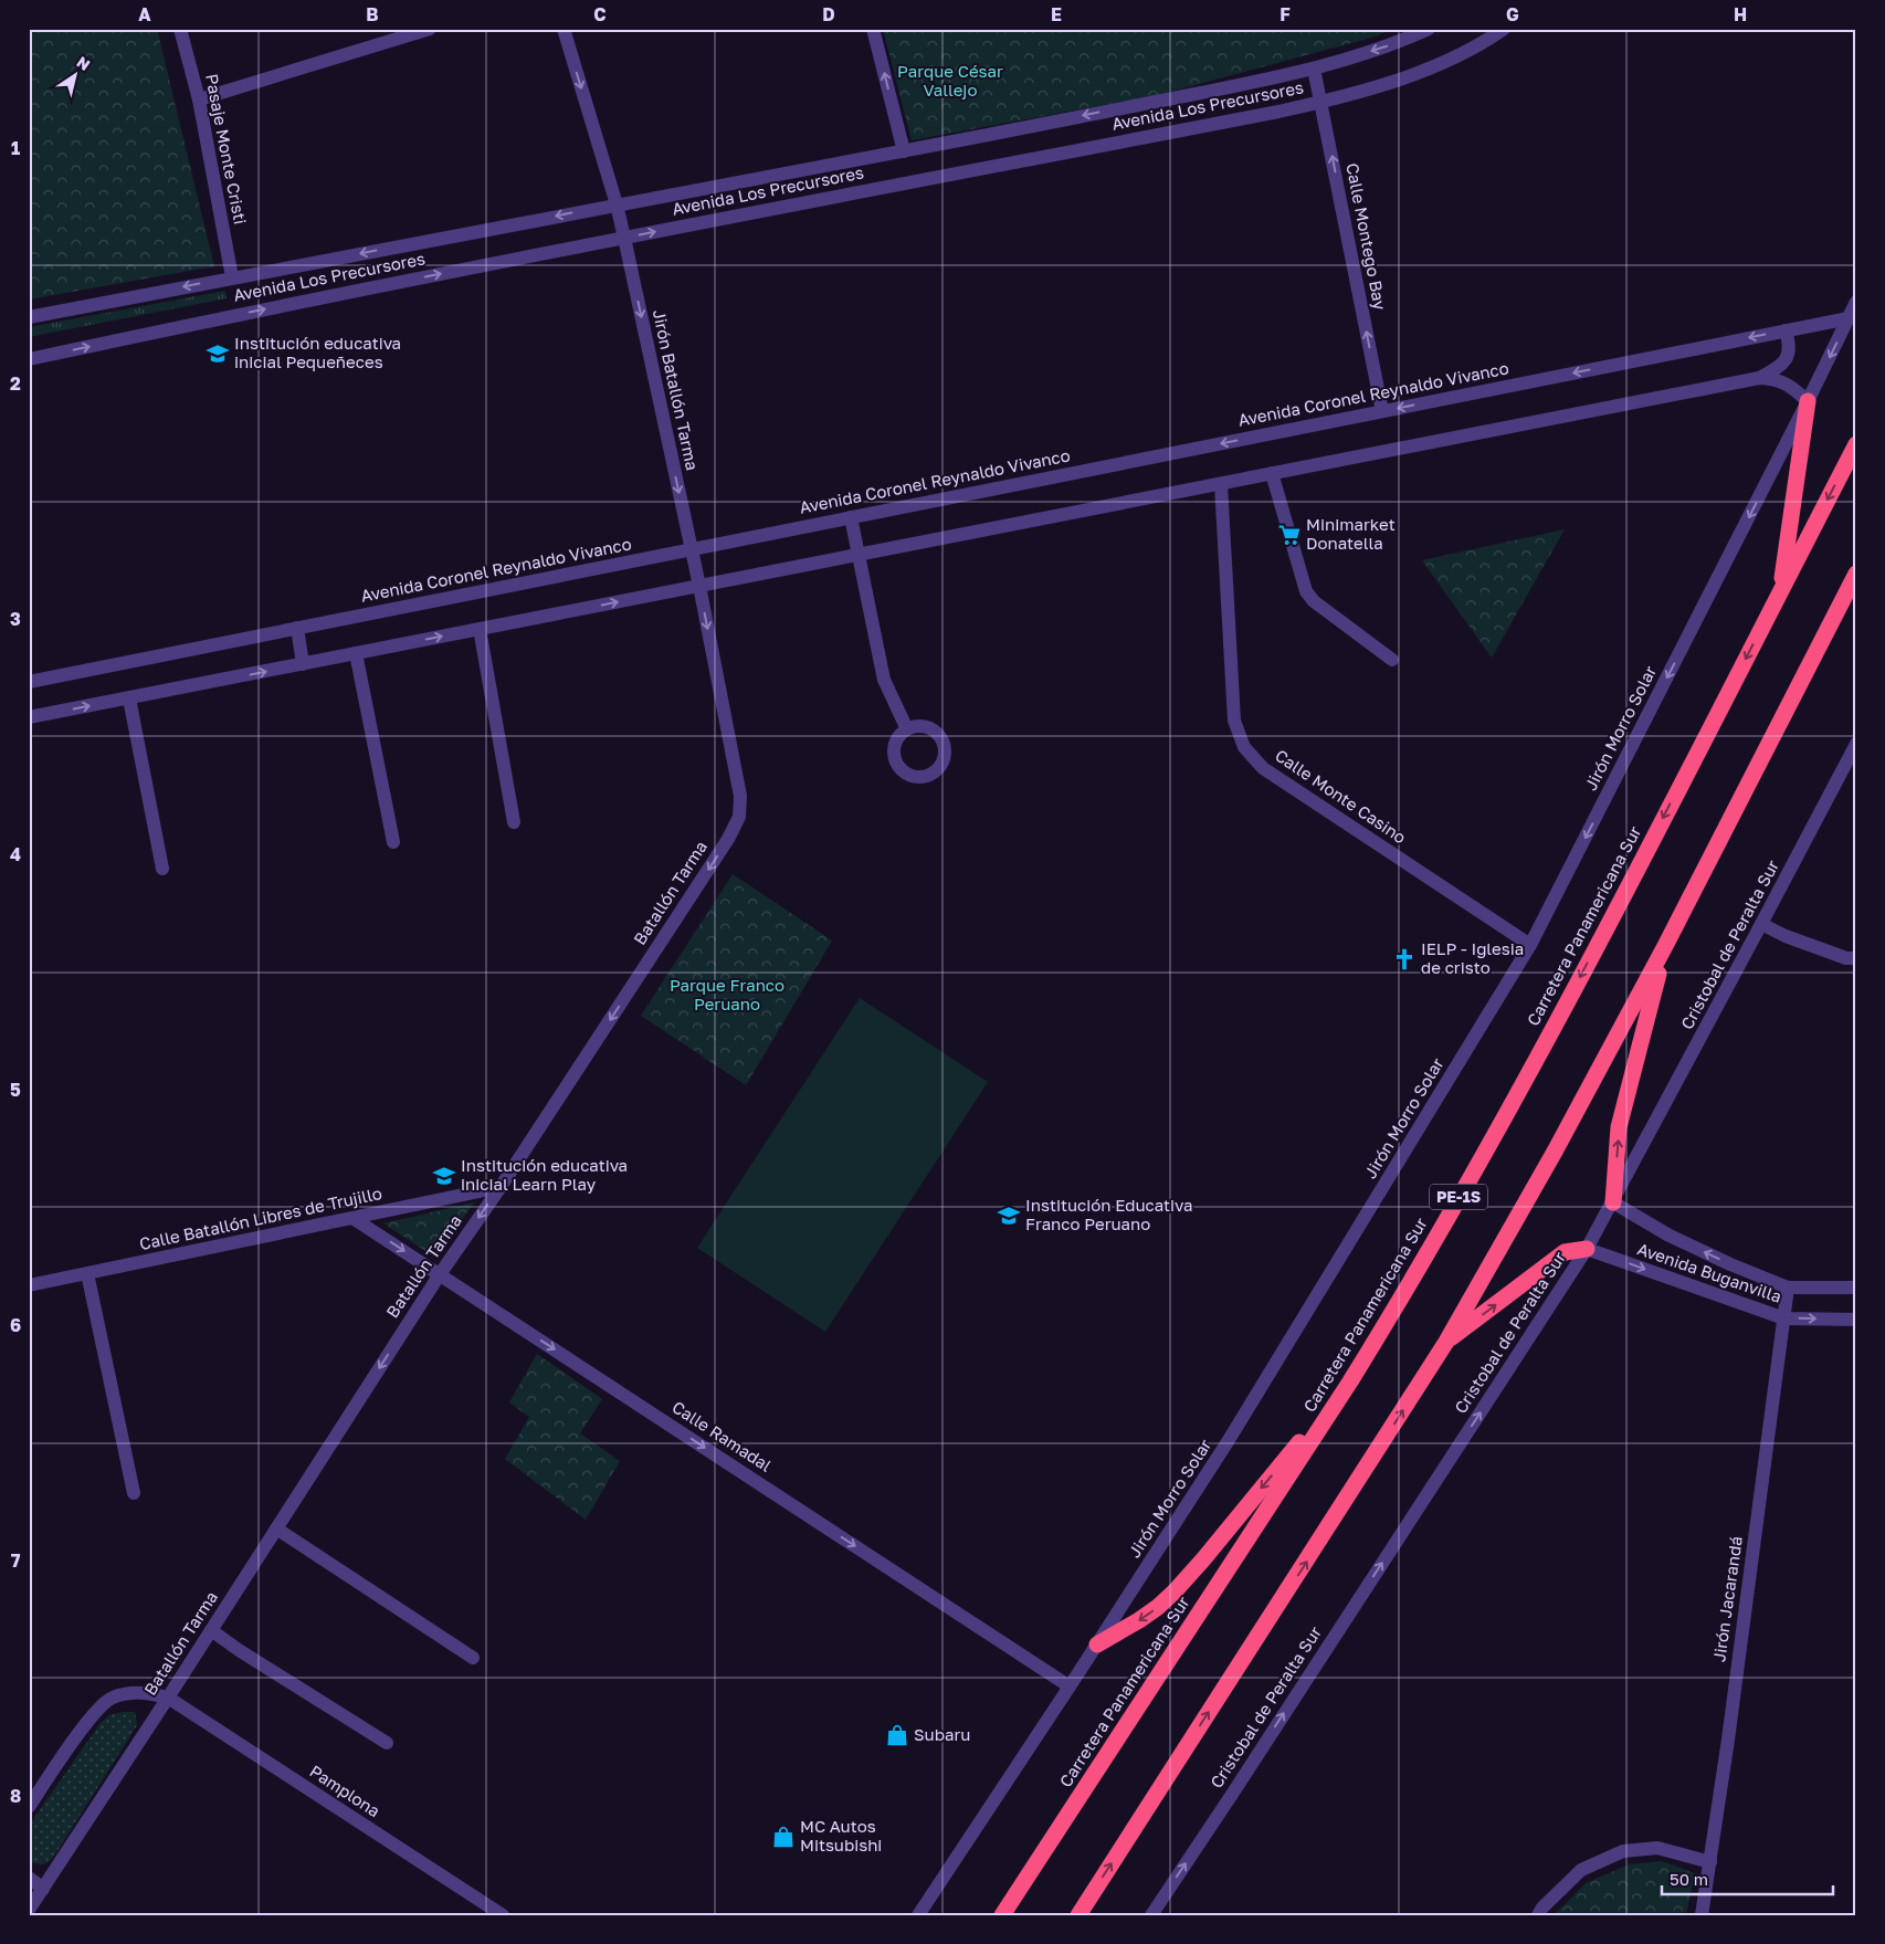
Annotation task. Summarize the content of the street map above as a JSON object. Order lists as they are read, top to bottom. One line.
{"streets":{"highway":["Carretera Panamericana Sur","PE-1S"],"street":["Avenida Los Precursores","Pasaje Monte Cristi","Calle Montego Bay","Jirón Batallón Tarma","Avenida Coronel Reynaldo Vivanco","Jirón Morro Solar","Calle Monte Casino","Batallón Tarma","Cristobal de Peralta Sur","Calle Batallón Libres de Trujillo","Avenida Buganvilla","Calle Ramadal","Jirón Jacarandá","Pamplona"]},"crossings":[["Avenida Los Precursores","Pasaje Monte Cristi"],["Avenida Los Precursores","Calle Montego Bay"],["Avenida Los Precursores","Jirón Batallón Tarma"],["Calle Montego Bay","Avenida Coronel Reynaldo Vivanco"],["Jirón Batallón Tarma","Avenida Coronel Reynaldo Vivanco"],["Jirón Batallón Tarma","Batallón Tarma"],["Avenida Coronel Reynaldo Vivanco","Jirón Morro Solar"],["Avenida Coronel Reynaldo Vivanco","Batallón Tarma"],["Jirón Morro Solar","Calle Monte Casino"],["Jirón Morro Solar","Calle Ramadal"],["Batallón Tarma","Calle Batallón Libres de Trujillo"],["Batallón Tarma","Calle Ramadal"],["Batallón Tarma","Pamplona"],["Cristobal de Peralta Sur","Avenida Buganvilla"],["Calle Batallón Libres de Trujillo","Calle Ramadal"],["Avenida Buganvilla","Jirón Jacarandá"]],"one_way":["Calle Montego Bay","Jirón Batallón Tarma","Jirón Morro Solar","Batallón Tarma","Cristobal de Peralta Sur","Calle Ramadal"],"parks":["Parque César Vallejo","Parque Franco Peruano"],"places":{"school or university":["Institución educativa inicial Pequeñeces","Institución educativa inicial Learn Play","Institución Educativa Franco Peruano"],"supermarket":["Minimarket Donatella"],"church":["IELP - Iglesia de cristo"],"shop":["Subaru","MC Autos Mitsubishi"]},"scale_bar":"50 m","north":"top right","grid":{"columns":["A","B","C","D","E","F","G","H"],"rows":["1","2","3","4","5","6","7","8"]}}
